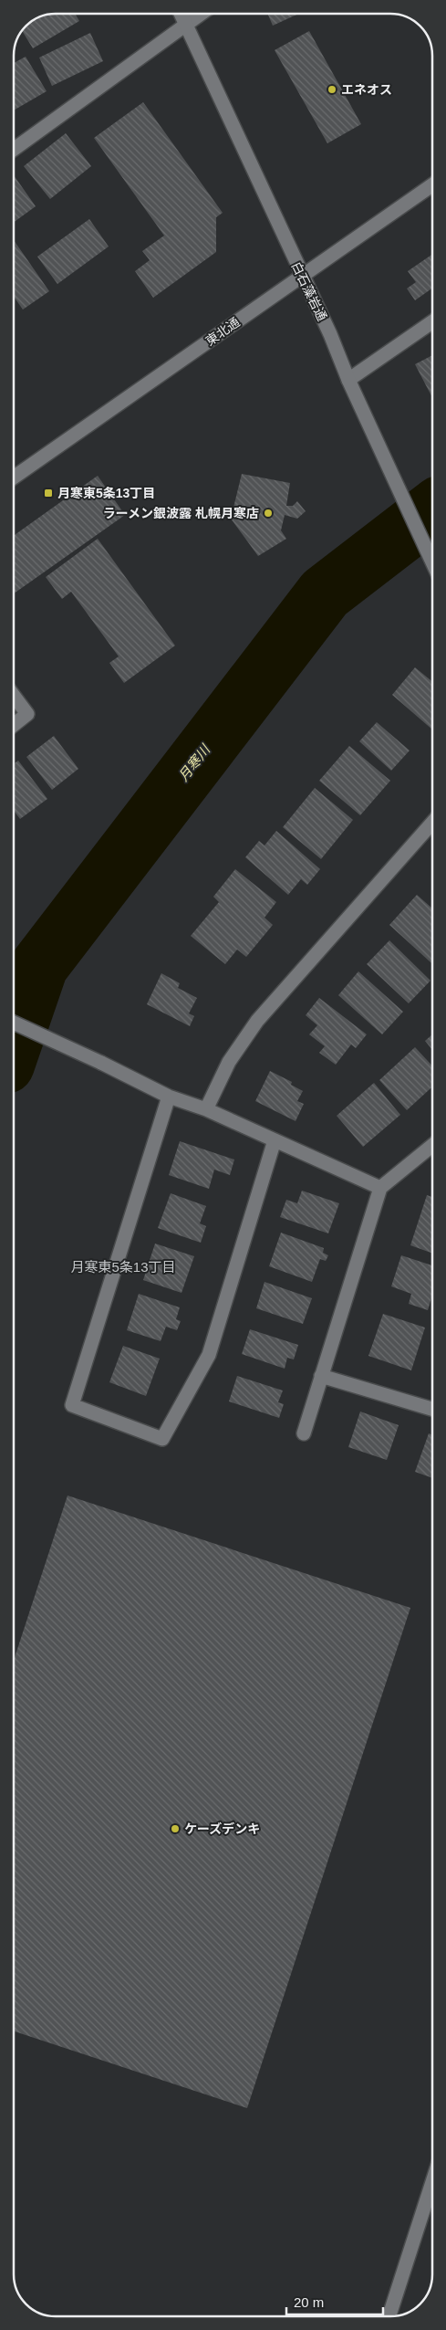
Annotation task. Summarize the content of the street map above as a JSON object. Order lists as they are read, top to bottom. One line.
{"streets":{"street":["白石藻岩通","東北通"]},"crossings":[["白石藻岩通","東北通"]],"districts":["月寒東5条13丁目"],"water":["月寒川"],"places":{"other":["エネオス","ラーメン銀波露 札幌月寒店","ケーズデンキ"],"transit":["月寒東5条13丁目"]},"scale_bar":"20 m"}
